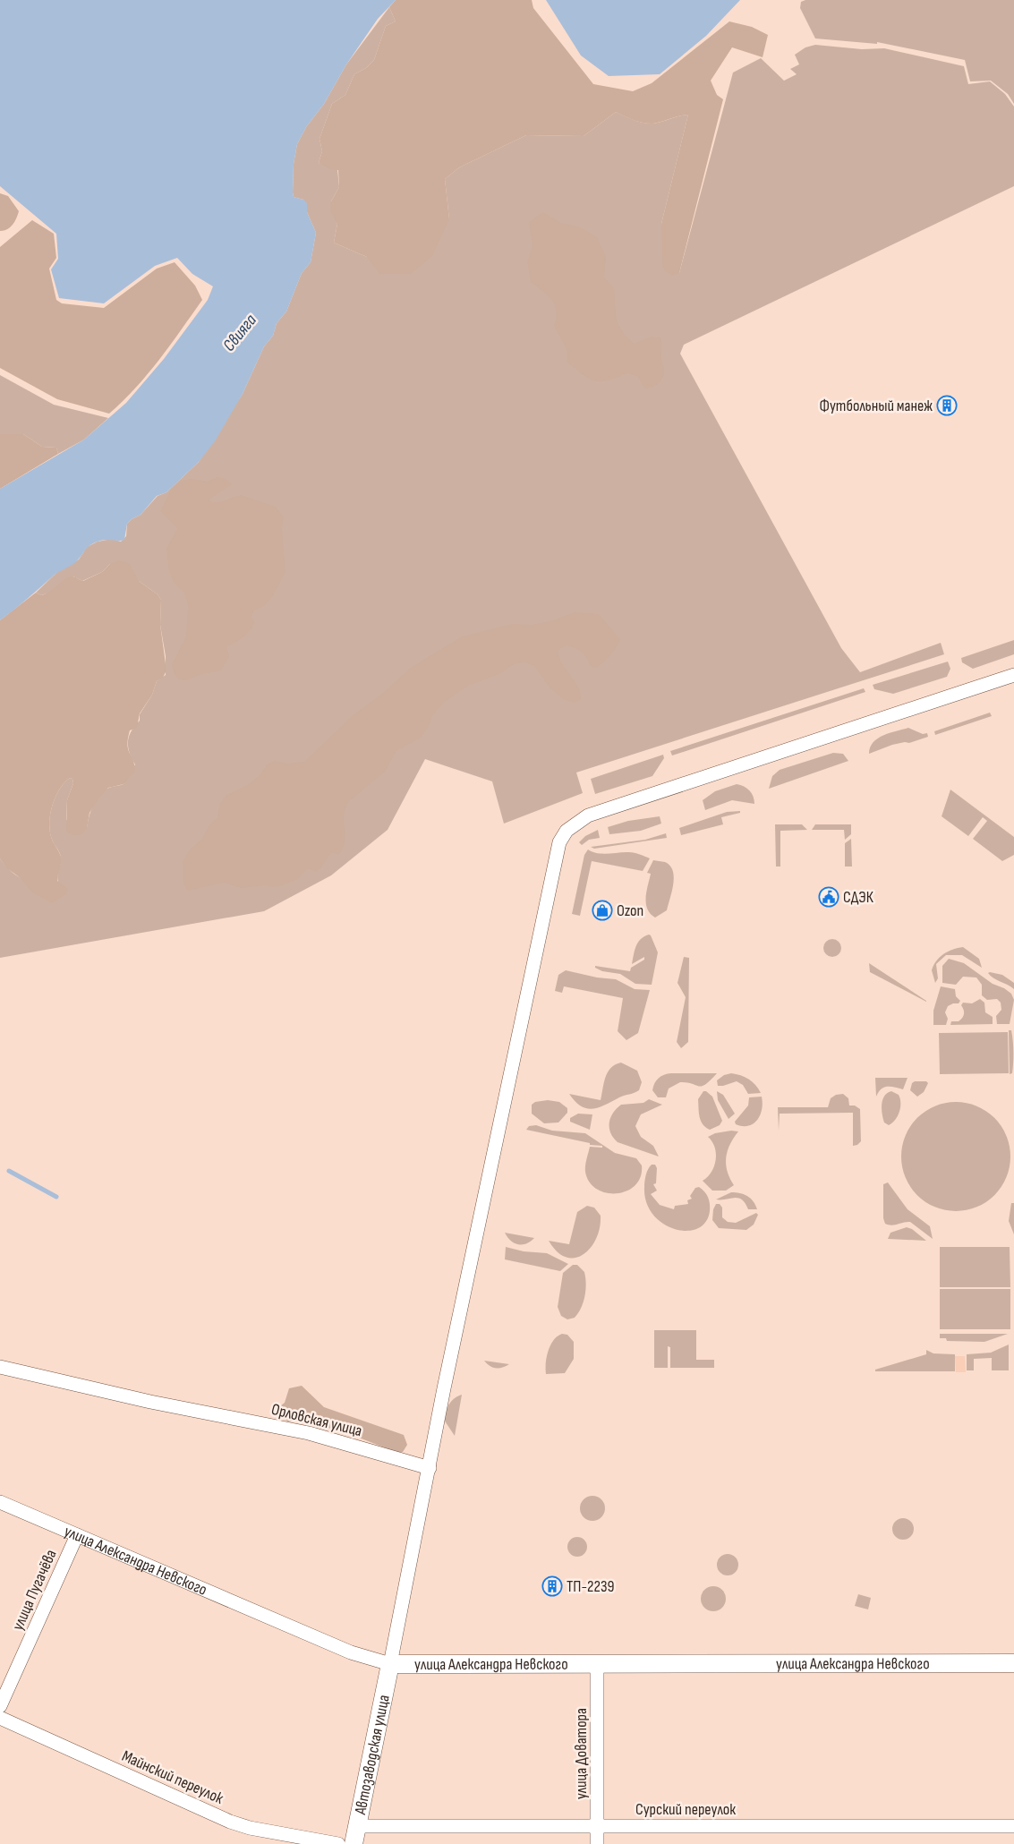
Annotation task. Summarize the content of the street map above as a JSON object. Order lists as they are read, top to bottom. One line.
{"streets":{"street":["Орловская улица","улица Александра Невского","улица Пугачёва","улица Доватора","Автозаводская улица","Майнский переулок","Сурский переулок"]},"crossings":[["улица Александра Невского","улица Пугачёва"],["улица Александра Невского","улица Доватора"],["улица Александра Невского","Автозаводская улица"],["улица Доватора","Сурский переулок"],["Автозаводская улица","Сурский переулок"]],"water":["Свияга"],"places":{"building":["Футбольный манеж","ТП-2239"],"public building":["СДЭК"],"shop":["Ozon"]}}
